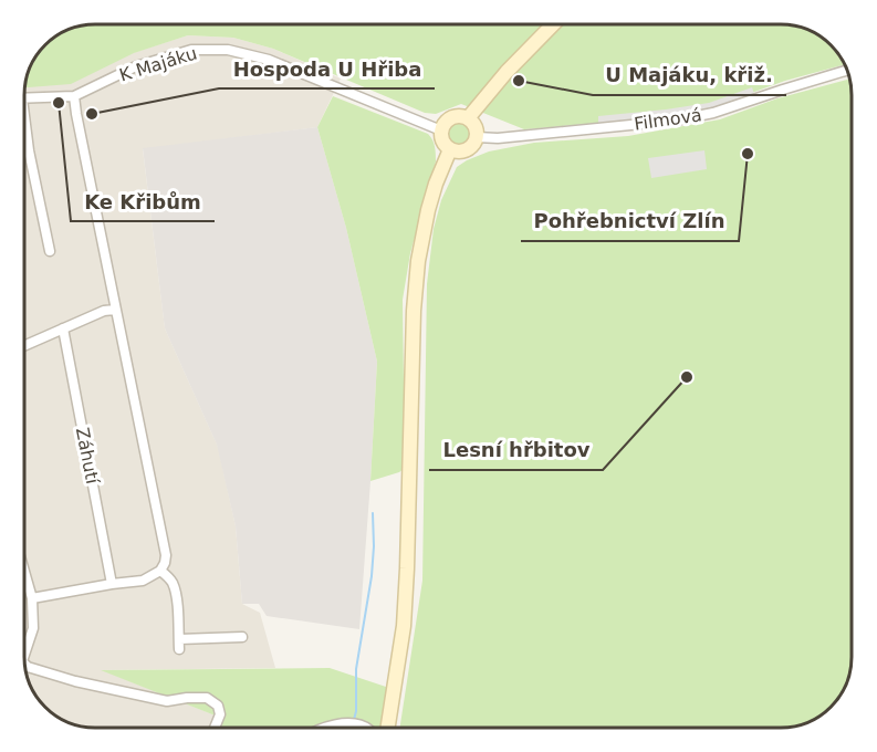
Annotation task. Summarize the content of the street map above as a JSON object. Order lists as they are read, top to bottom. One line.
{"streets":{"street":["K Majáku","Filmová","Záhutí"]},"crossings":[["K Majáku","Filmová"]],"places":["U Majáku, křiž.","Ke Křibům","Hospoda U Hřiba","Pohřebnictví Zlín","Lesní hřbitov"]}
